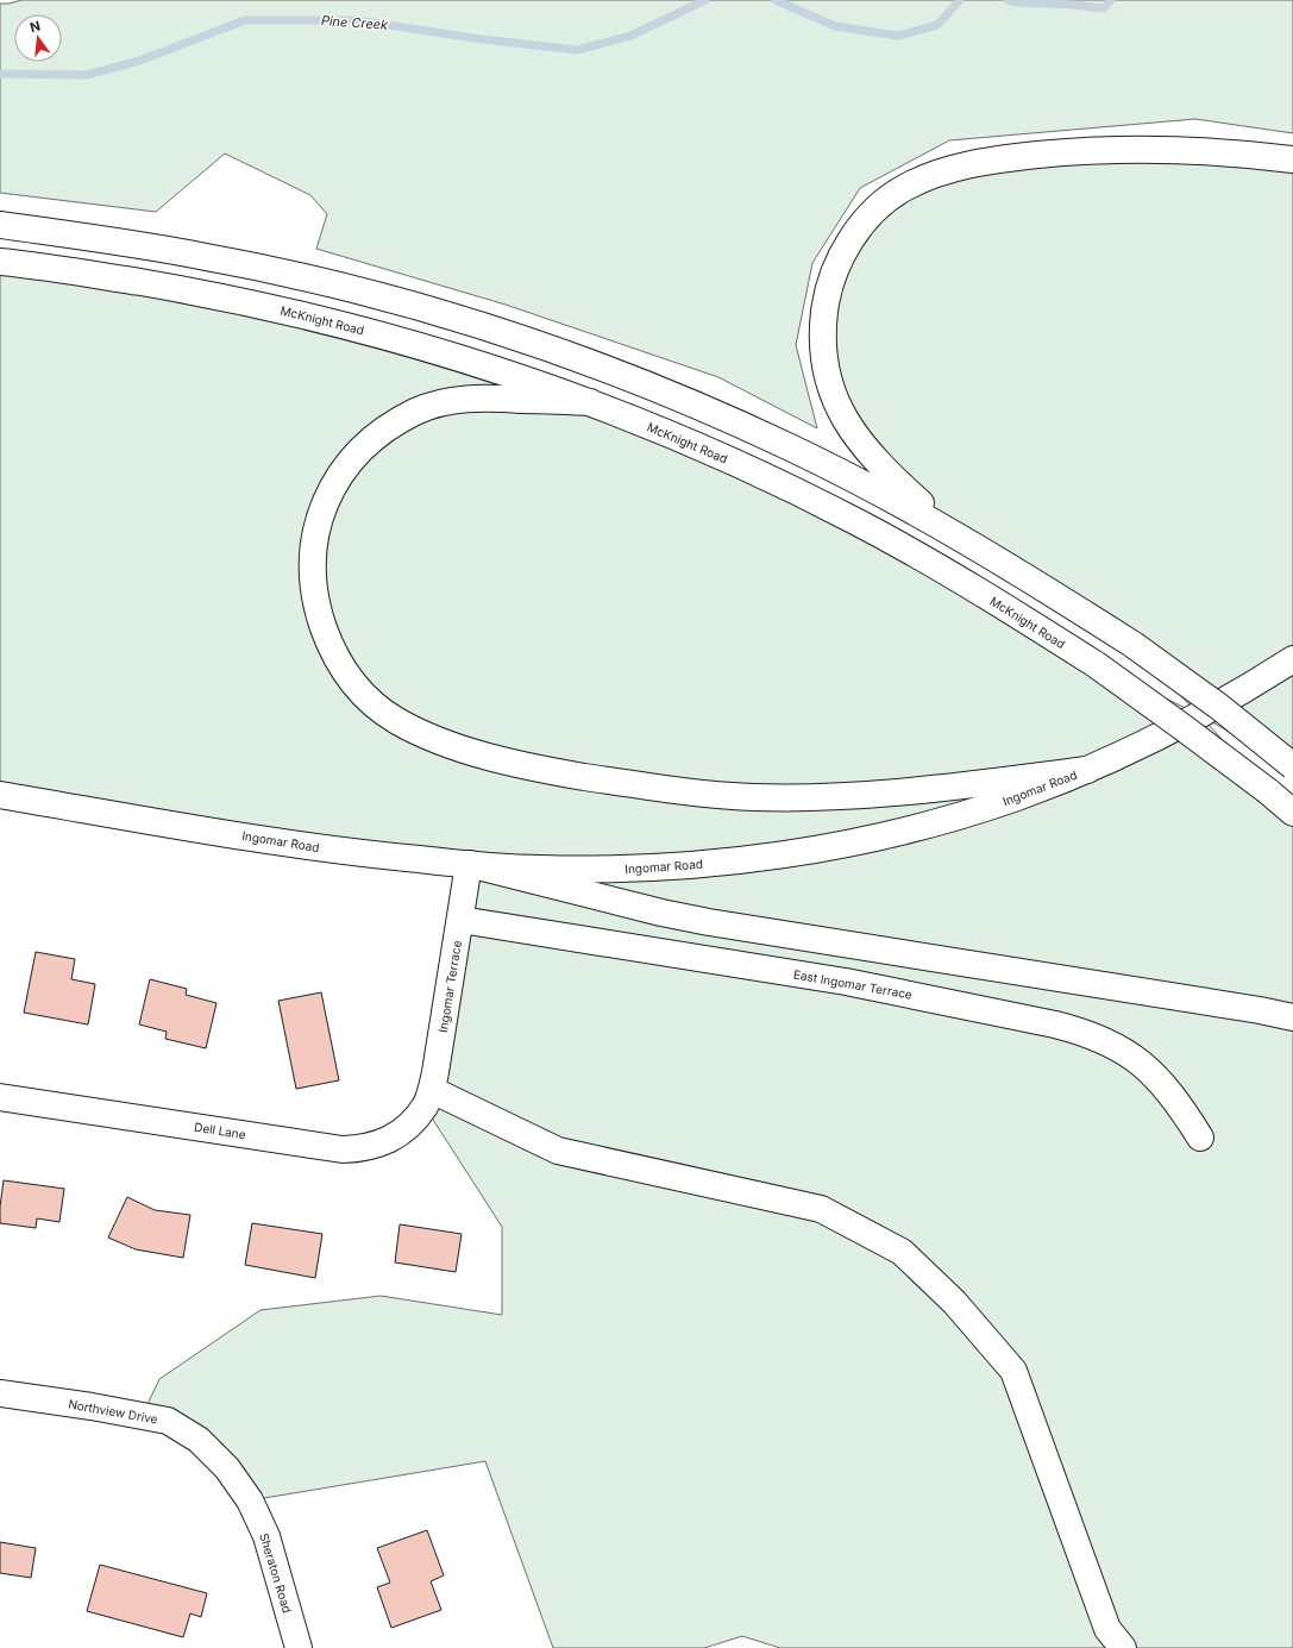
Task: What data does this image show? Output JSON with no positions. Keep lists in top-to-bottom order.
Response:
{
  "streets": {
    "main road": [
      "McKnight Road",
      "Ingomar Road",
      "East Ingomar Terrace",
      "Ingomar Terrace",
      "Dell Lane",
      "Northview Drive",
      "Sheraton Road"
    ]
  },
  "crossings": [
    ["Ingomar Road", "Ingomar Terrace"],
    ["East Ingomar Terrace", "Ingomar Terrace"],
    ["Ingomar Terrace", "Dell Lane"],
    ["Northview Drive", "Sheraton Road"]
  ],
  "water": ["Pine Creek"],
  "north": "top"
}
